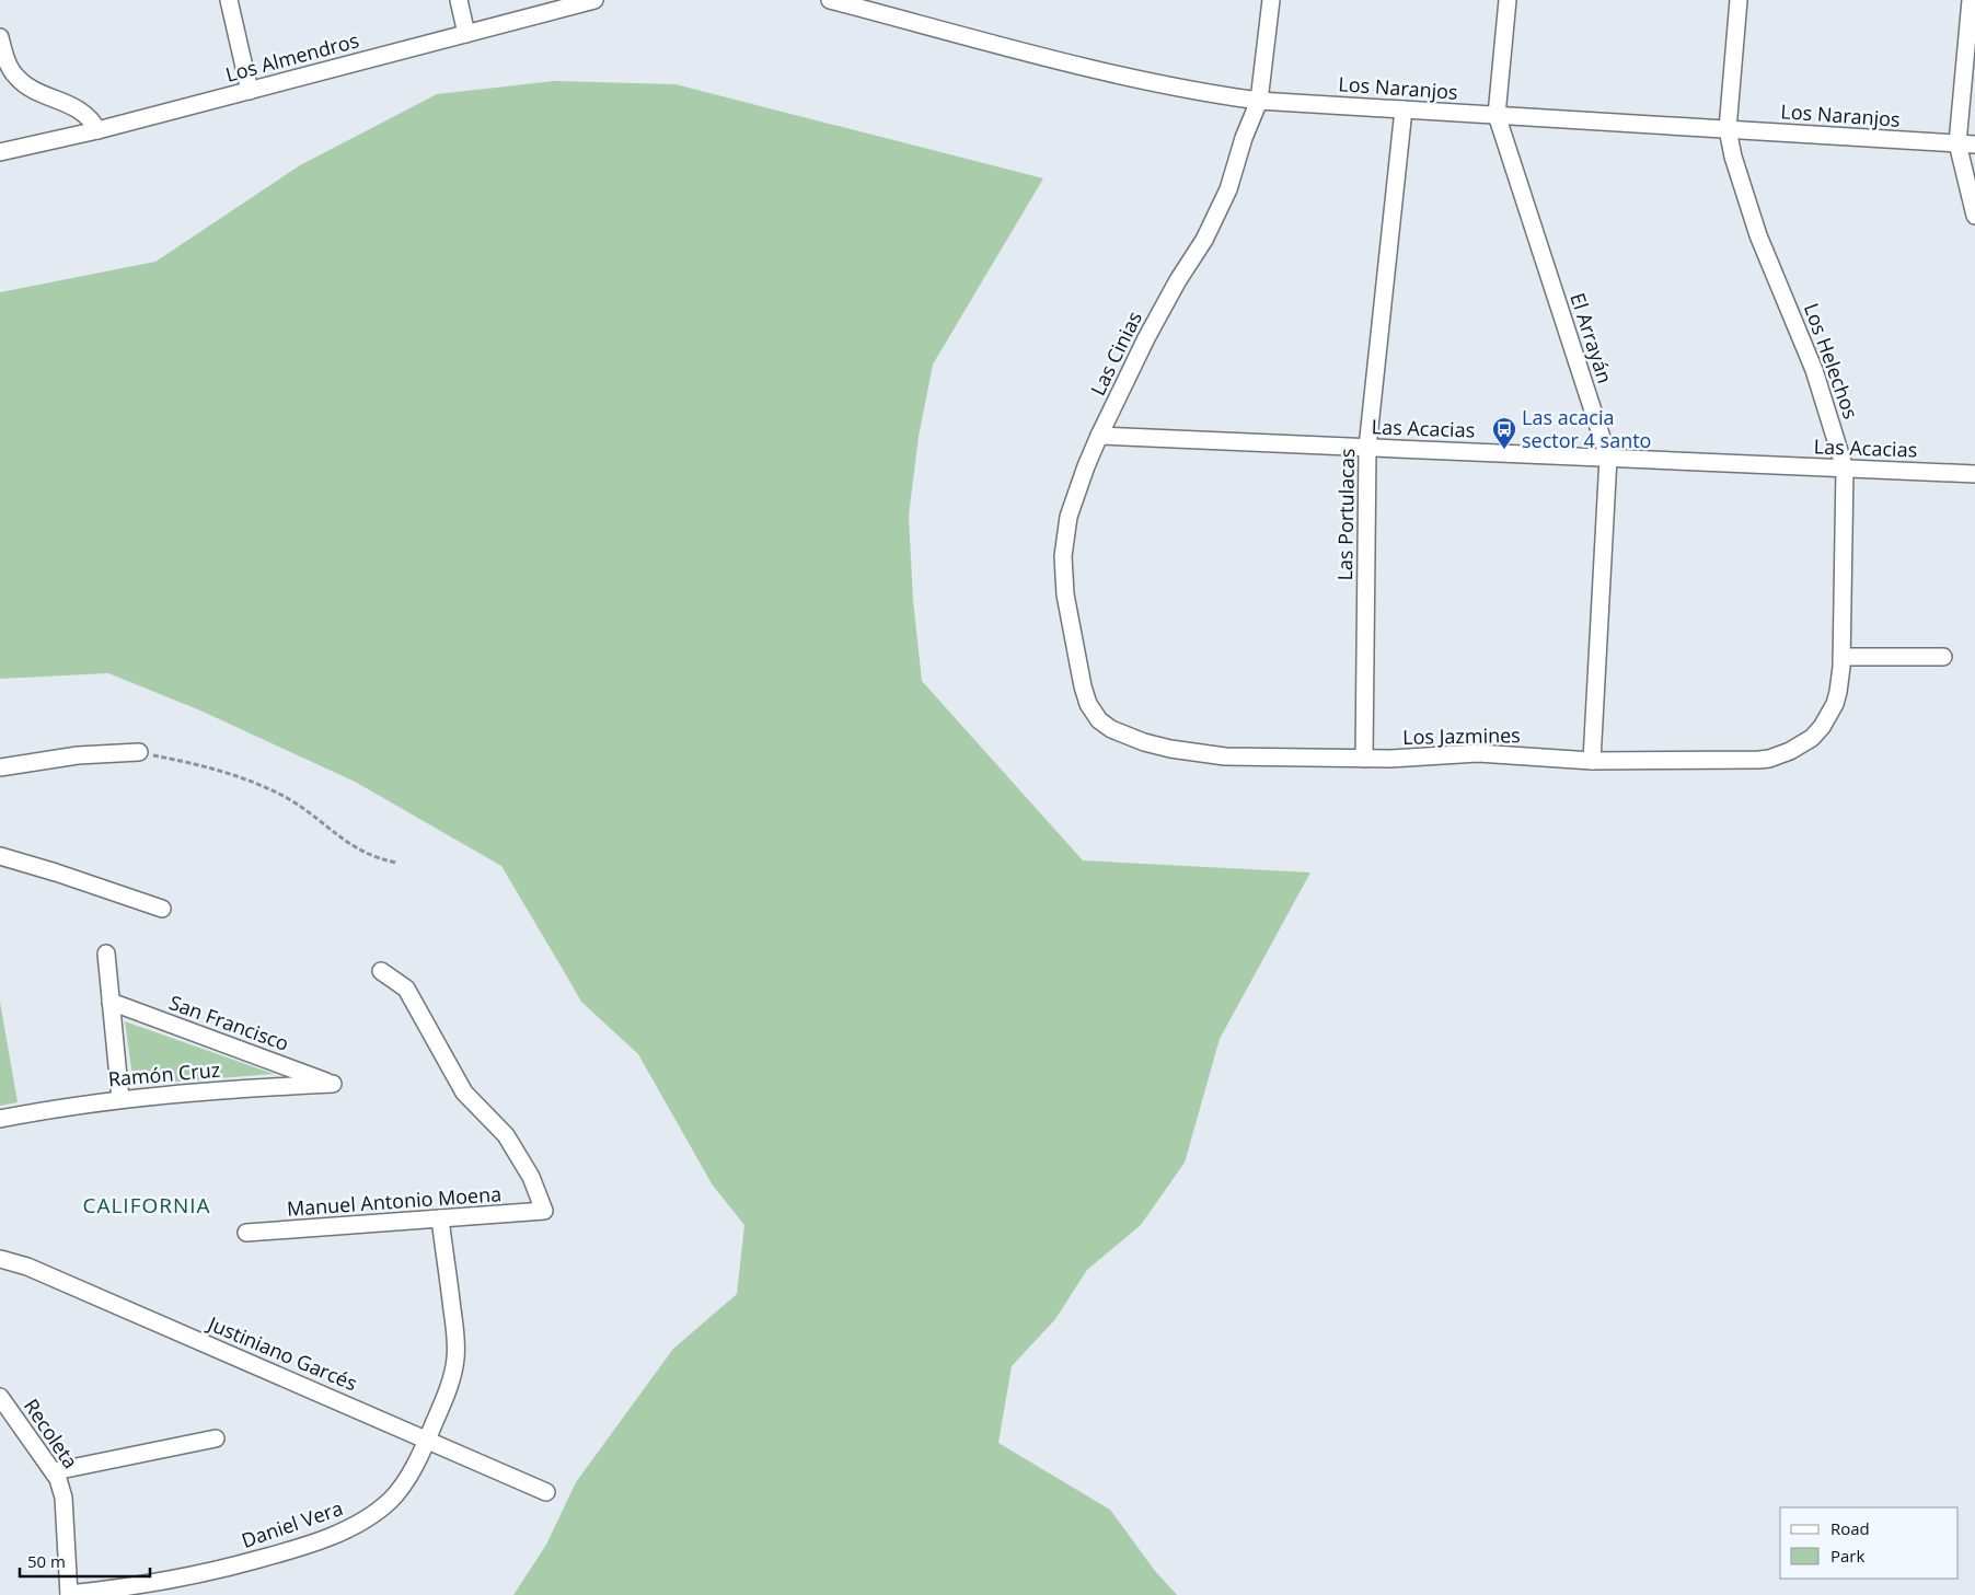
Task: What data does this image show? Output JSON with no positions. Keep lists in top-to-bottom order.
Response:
{
  "streets": {
    "street": [
      "Los Almendros",
      "Los Naranjos",
      "El Arrayán",
      "Las Cinias",
      "Los Helechos",
      "Las Acacias",
      "Las Portulacas",
      "Los Jazmines",
      "San Francisco",
      "Ramón Cruz",
      "Manuel Antonio Moena",
      "Justiniano Garcés",
      "Recoleta",
      "Daniel Vera"
    ]
  },
  "crossings": [
    ["Los Naranjos", "El Arrayán"],
    ["Los Naranjos", "Las Cinias"],
    ["Los Naranjos", "Los Helechos"],
    ["Los Naranjos", "Las Portulacas"],
    ["El Arrayán", "Las Acacias"],
    ["El Arrayán", "Los Jazmines"],
    ["Las Cinias", "Las Acacias"],
    ["Las Cinias", "Los Jazmines"],
    ["Los Helechos", "Las Acacias"],
    ["Los Helechos", "Los Jazmines"],
    ["Las Acacias", "Las Portulacas"],
    ["Las Portulacas", "Los Jazmines"],
    ["San Francisco", "Ramón Cruz"],
    ["Manuel Antonio Moena", "Daniel Vera"],
    ["Justiniano Garcés", "Daniel Vera"],
    ["Recoleta", "Daniel Vera"]
  ],
  "districts": ["CALIFORNIA"],
  "places": {
    "bus stop": ["Las acacia sector 4 santo"]
  },
  "legend": ["Road", "Park"],
  "scale_bar": "50 m"
}
